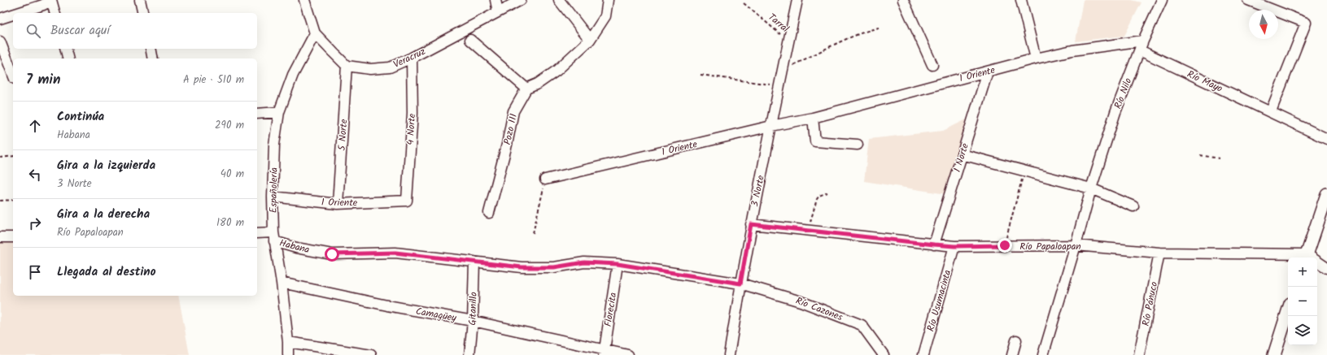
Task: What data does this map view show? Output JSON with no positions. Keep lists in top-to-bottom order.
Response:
{
  "streets": {
    "street": [
      "Veracruz",
      "1 Oriente",
      "Río Mayo",
      "Río Nilo",
      "4 Norte",
      "Pozo 111",
      "5 Norte",
      "1 Norte",
      "Españolería",
      "3 Norte",
      "Habana",
      "Río Papaloapan",
      "Río Usumacinta",
      "Río Pánuco",
      "Gitanillo",
      "Río Cazones",
      "Florecita",
      "Camagüey"
    ],
    "path": ["Tarral"]
  },
  "crossings": [
    ["Tarral", "3 Norte"],
    ["Veracruz", "4 Norte"],
    ["Veracruz", "5 Norte"],
    ["1 Oriente", "Río Nilo"],
    ["1 Oriente", "4 Norte"],
    ["1 Oriente", "5 Norte"],
    ["1 Oriente", "1 Norte"],
    ["1 Oriente", "Españolería"],
    ["1 Oriente", "3 Norte"],
    ["Río Mayo", "Río Nilo"],
    ["Río Nilo", "Río Papaloapan"],
    ["1 Norte", "Río Papaloapan"],
    ["Españolería", "Habana"],
    ["Españolería", "Camagüey"],
    ["3 Norte", "Habana"],
    ["3 Norte", "Río Papaloapan"],
    ["3 Norte", "Río Cazones"],
    ["Habana", "Gitanillo"],
    ["Habana", "Río Cazones"],
    ["Habana", "Florecita"],
    ["Río Papaloapan", "Río Usumacinta"],
    ["Río Papaloapan", "Río Pánuco"],
    ["Gitanillo", "Camagüey"],
    ["Florecita", "Camagüey"]
  ],
  "north": "bottom",
  "page": {
    "search": "Buscar aquí",
    "heading": ["7 min", "A pie · 510 m"],
    "list": [
      ["Continúa", "Habana", "290 m"],
      ["Gira a la izquierda", "3 Norte", "40 m"],
      ["Gira a la derecha", "Río Papaloapan", "180 m"],
      "Llegada al destino"
    ],
    "map_buttons": ["+", "−"]
  }
}
